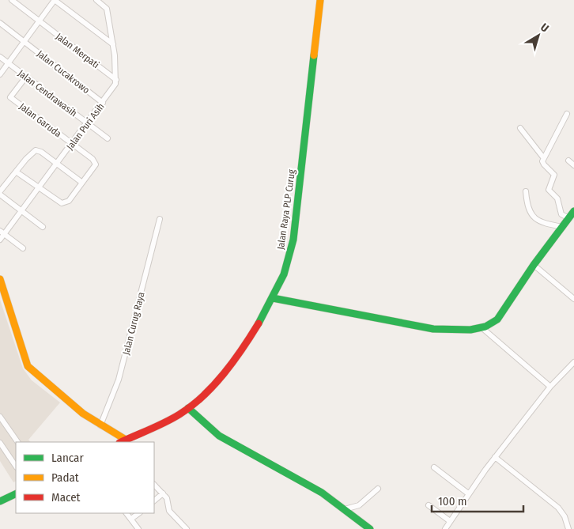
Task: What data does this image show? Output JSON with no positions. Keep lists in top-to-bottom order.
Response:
{
  "streets": {
    "main road": ["Jalan Raya PLP Curug"],
    "street": [
      "Jalan Merpati",
      "Jalan Cucakrowo",
      "Jalan Cendrawasih",
      "Jalan Garuda",
      "Jalan Puri Asih",
      "Jalan Curug Raya"
    ]
  },
  "crossings": [
    ["Jalan Merpati", "Jalan Puri Asih"],
    ["Jalan Cucakrowo", "Jalan Puri Asih"],
    ["Jalan Cendrawasih", "Jalan Garuda"],
    ["Jalan Cendrawasih", "Jalan Puri Asih"],
    ["Jalan Garuda", "Jalan Puri Asih"]
  ],
  "legend": ["Lancar", "Padat", "Macet"],
  "scale_bar": "100 m",
  "north": "top right"
}
